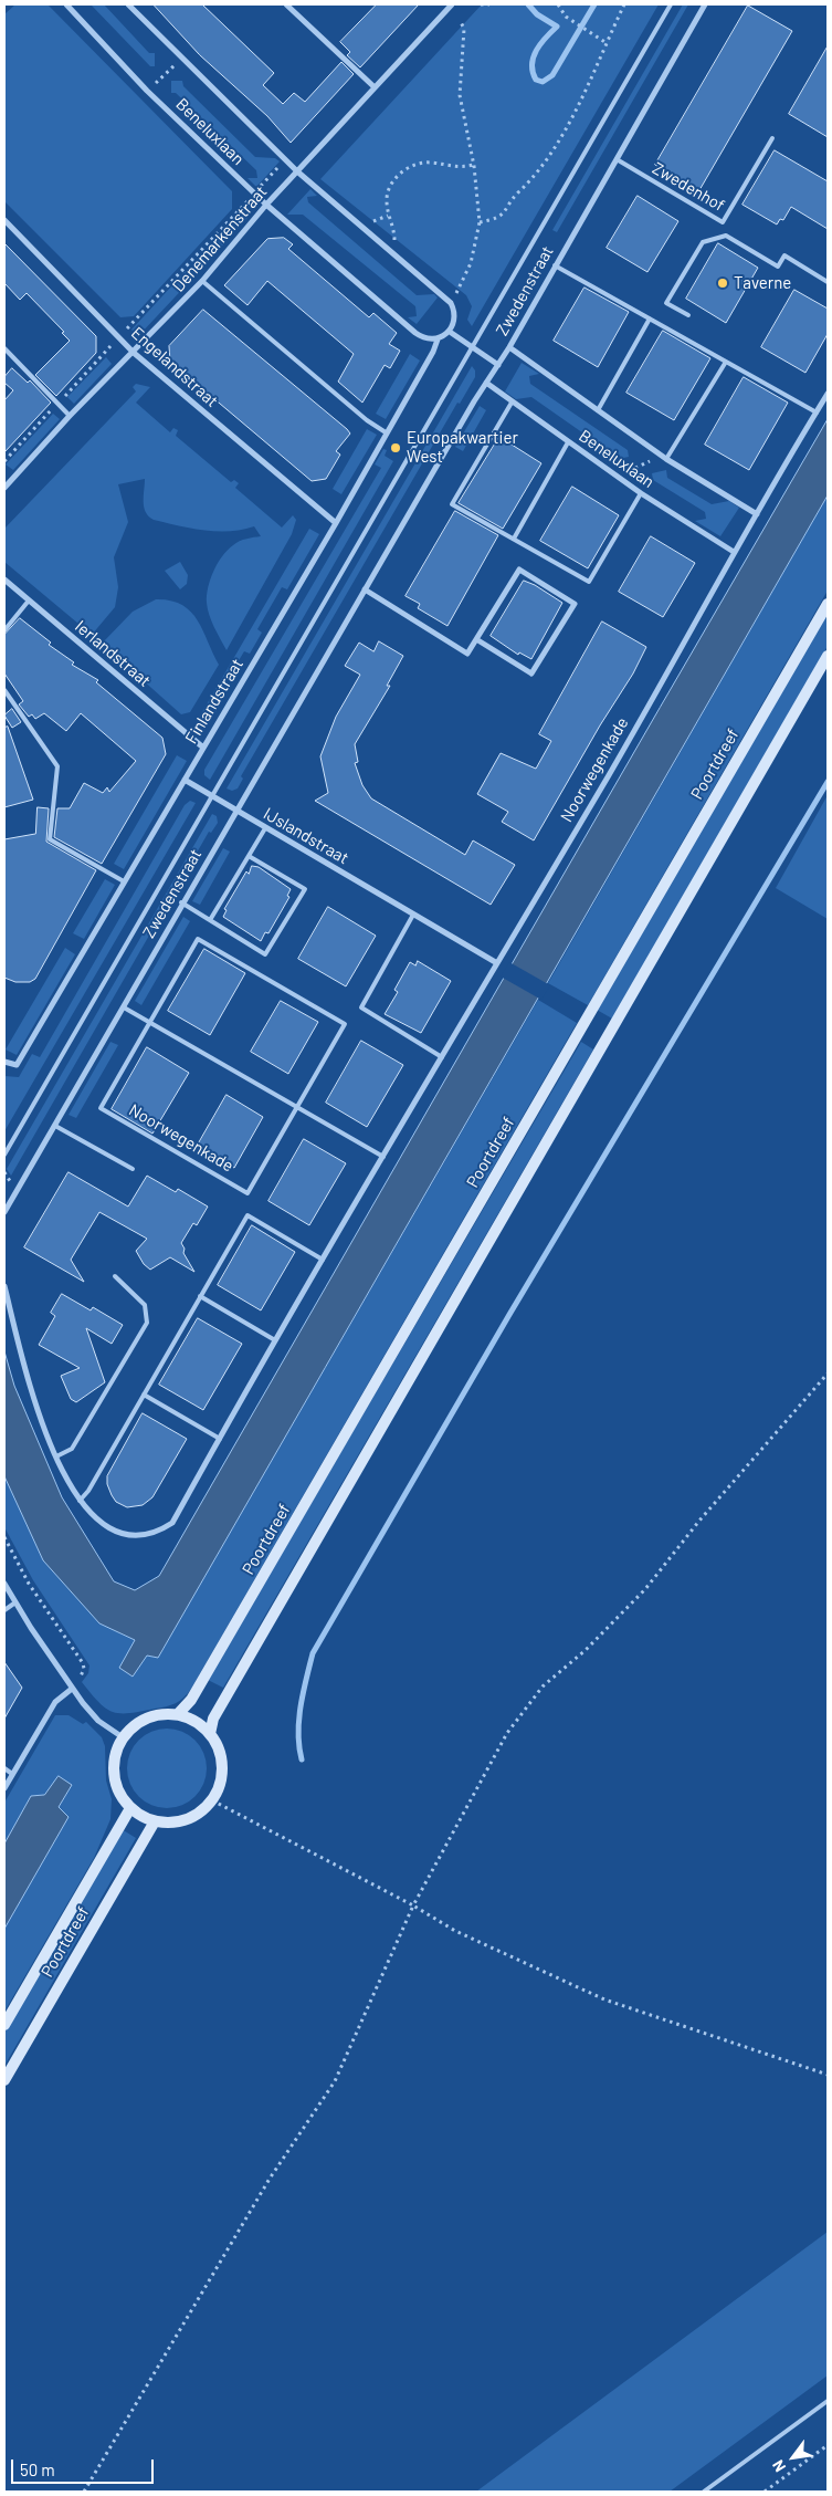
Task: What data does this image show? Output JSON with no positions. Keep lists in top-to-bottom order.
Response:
{
  "streets": {
    "main road": ["Poortdreef"],
    "street": [
      "Beneluxlaan",
      "Denemarkenstraat",
      "Zwedenstraat",
      "Engelandstraat",
      "Ierlandstraat",
      "Finlandstraat",
      "Noorwegenkade",
      "IJslandstraat"
    ],
    "lane": ["Zwedenhof"]
  },
  "crossings": [
    ["Beneluxlaan", "Denemarkenstraat"],
    ["Beneluxlaan", "Zwedenstraat"],
    ["Beneluxlaan", "Finlandstraat"],
    ["Beneluxlaan", "Noorwegenkade"],
    ["Zwedenhof", "Zwedenstraat"],
    ["Denemarkenstraat", "Engelandstraat"],
    ["Zwedenstraat", "IJslandstraat"],
    ["Engelandstraat", "Finlandstraat"],
    ["Ierlandstraat", "Finlandstraat"],
    ["Finlandstraat", "IJslandstraat"],
    ["Noorwegenkade", "IJslandstraat"]
  ],
  "places": ["Taverne", "Europakwartier West"],
  "scale_bar": "50 m",
  "north": "bottom left"
}
